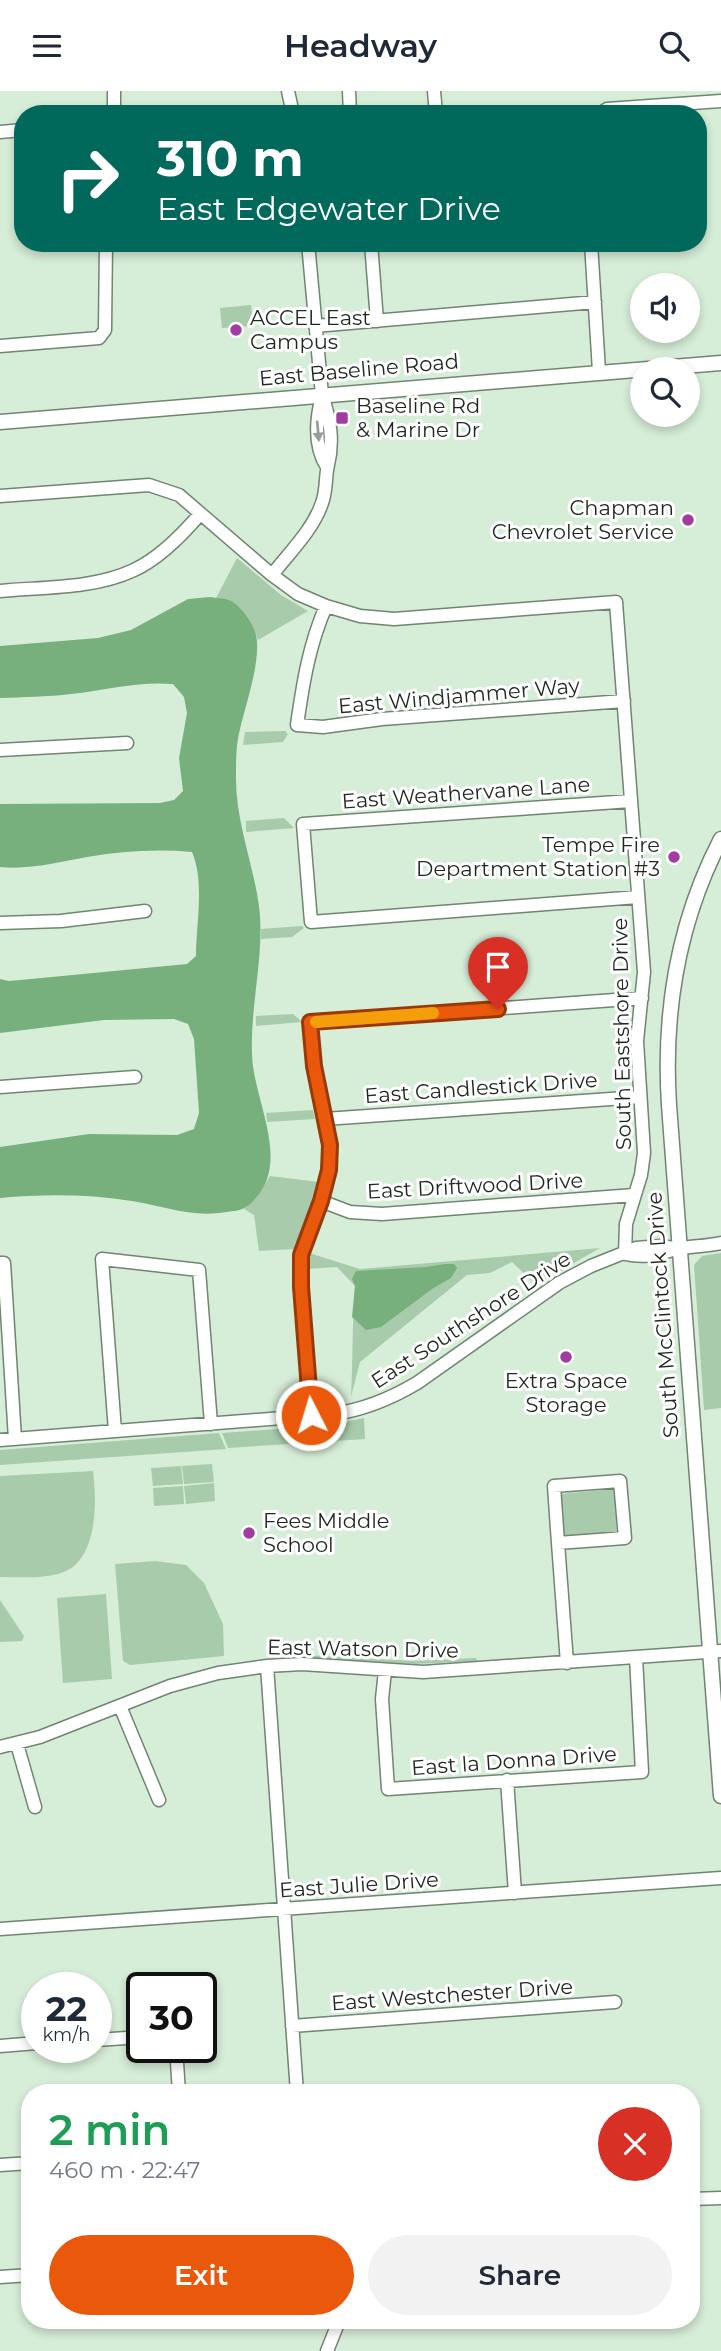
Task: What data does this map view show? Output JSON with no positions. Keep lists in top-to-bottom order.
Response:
{
  "streets": {
    "main road": ["East Baseline Road", "South McClintock Drive"],
    "street": [
      "East Windjammer Way",
      "East Weathervane Lane",
      "South Eastshore Drive",
      "East Candlestick Drive",
      "East Driftwood Drive",
      "East Southshore Drive",
      "East Watson Drive",
      "East la Donna Drive",
      "East Julie Drive",
      "East Westchester Drive"
    ]
  },
  "crossings": [
    ["East Windjammer Way", "South Eastshore Drive"],
    ["East Weathervane Lane", "South Eastshore Drive"],
    ["South Eastshore Drive", "East Candlestick Drive"],
    ["South Eastshore Drive", "East Driftwood Drive"],
    ["South Eastshore Drive", "East Southshore Drive"],
    ["South McClintock Drive", "East Southshore Drive"],
    ["South McClintock Drive", "East Watson Drive"],
    ["East Watson Drive", "East la Donna Drive"]
  ],
  "places": {
    "other": [
      "ACCEL East Campus",
      "Chapman Chevrolet Service",
      "Tempe Fire Department Station #3",
      "Extra Space Storage",
      "Fees Middle School"
    ],
    "transit": ["Baseline Rd & Marine Dr"]
  },
  "page": {
    "header": "Headway",
    "turn": ["310 m", "East Edgewater Drive"],
    "speed": "22 km/h",
    "limit": "30",
    "heading": ["2 min", "460 m · 22:47"],
    "buttons": ["Exit", "Share"]
  }
}
